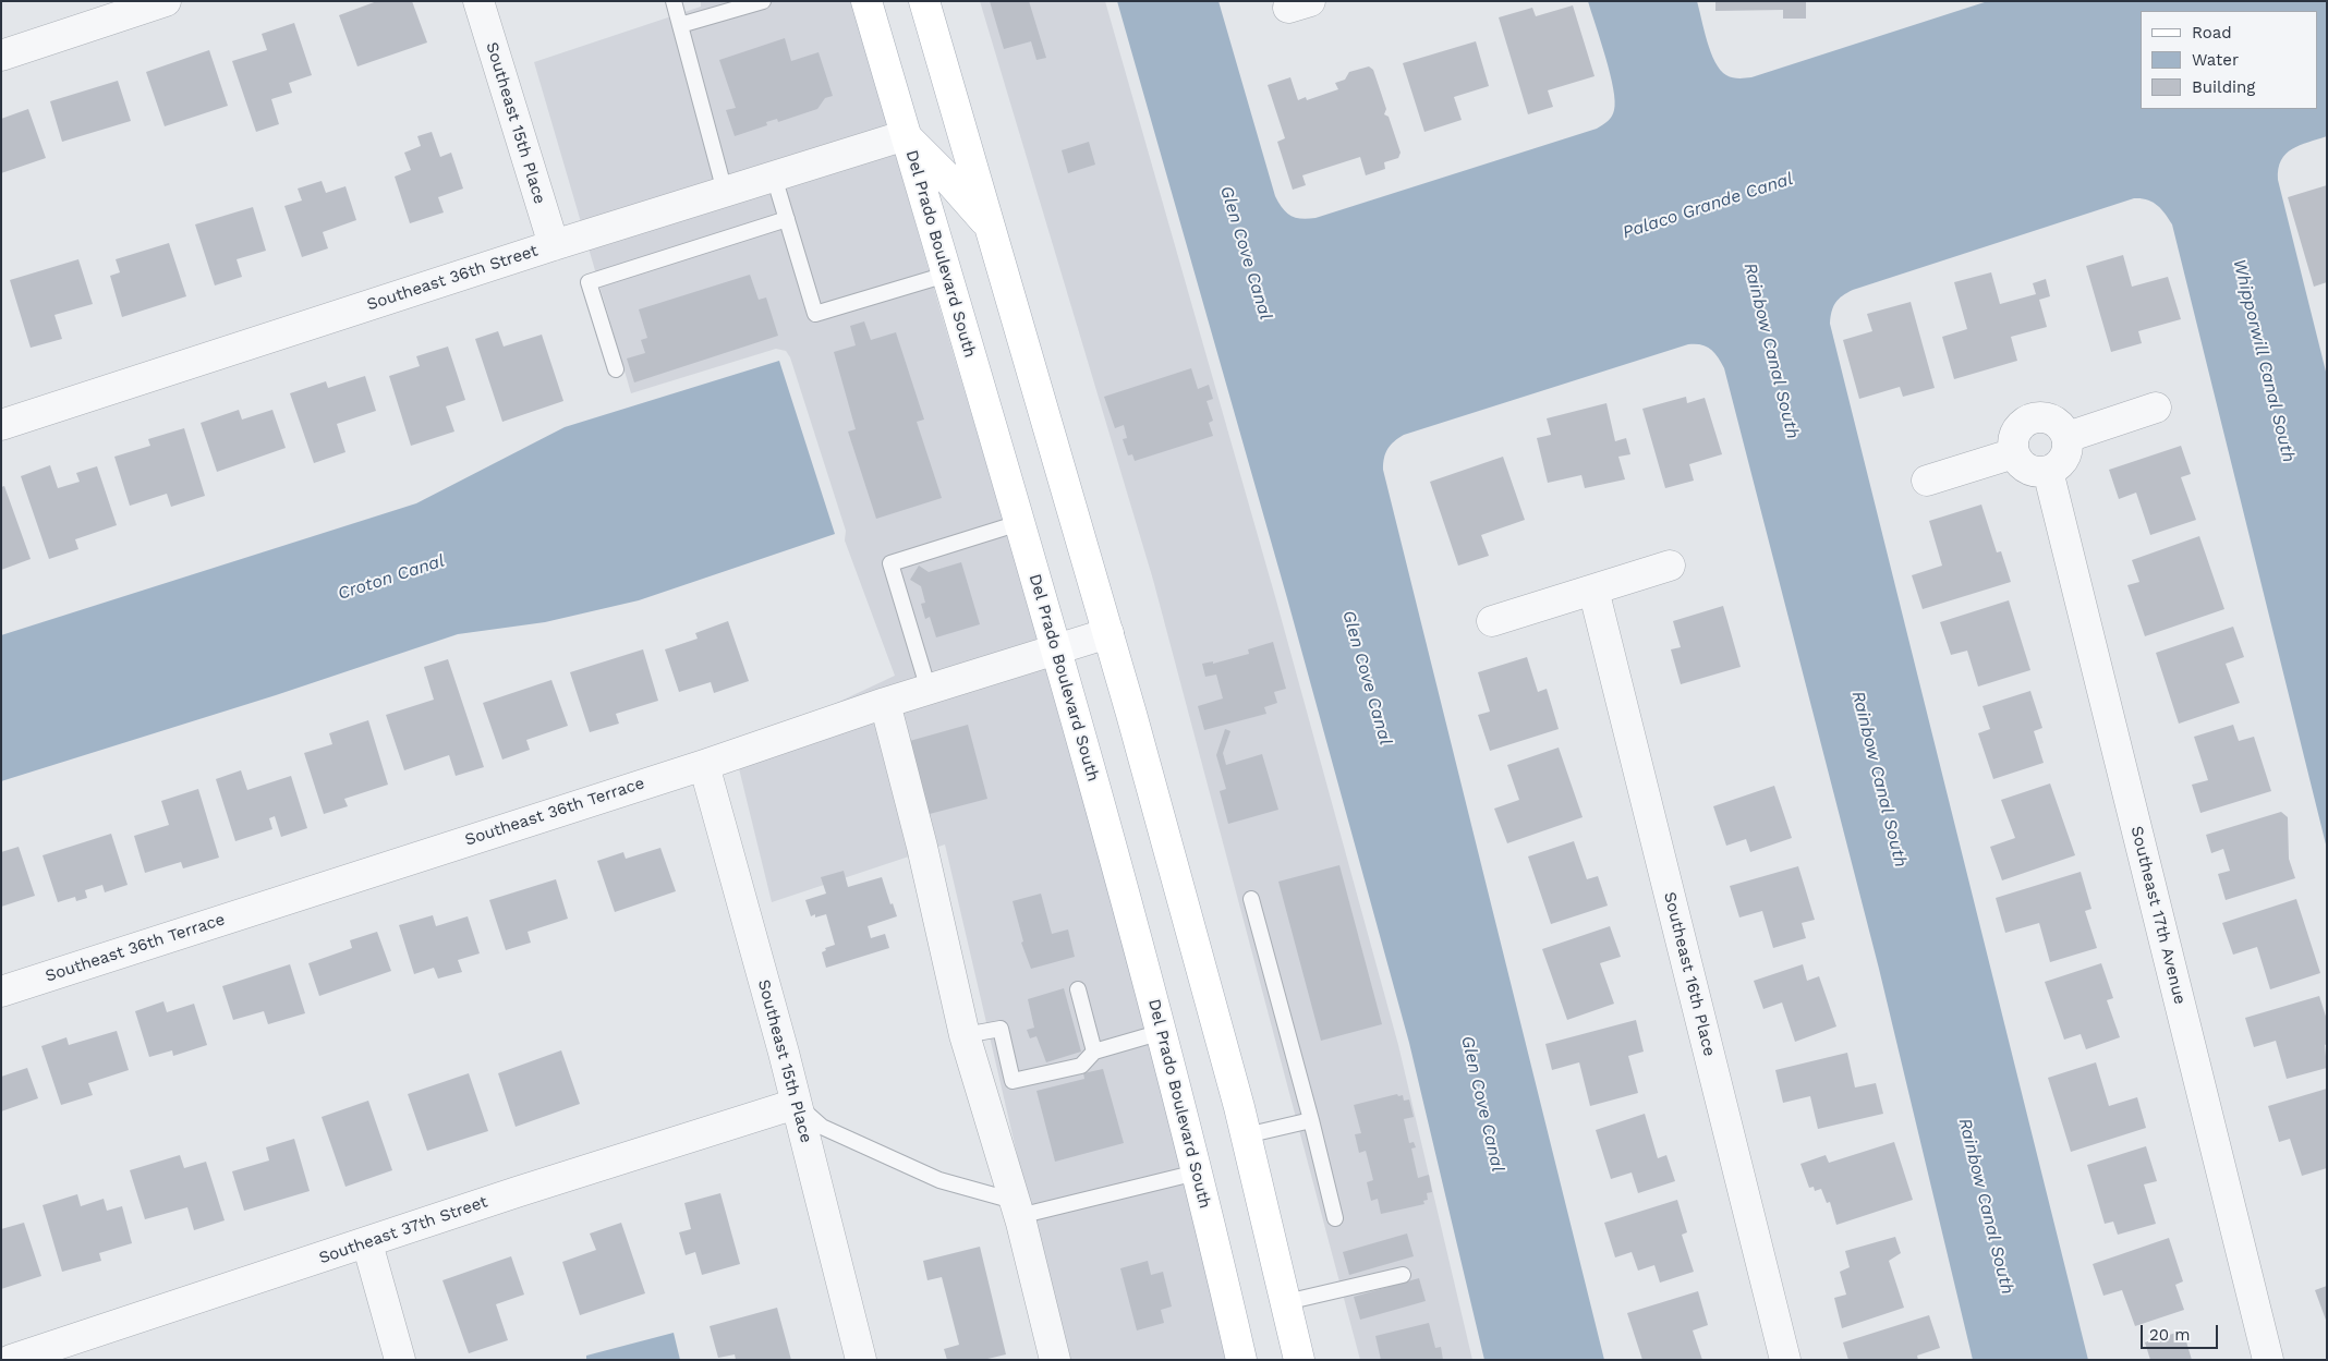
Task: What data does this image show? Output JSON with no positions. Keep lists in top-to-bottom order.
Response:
{
  "streets": {
    "main road": ["Del Prado Boulevard South"],
    "street": [
      "Southeast 15th Place",
      "Southeast 36th Street",
      "Southeast 36th Terrace",
      "Southeast 17th Avenue",
      "Southeast 16th Place",
      "Southeast 37th Street"
    ]
  },
  "crossings": [
    ["Southeast 15th Place", "Southeast 36th Street"],
    ["Southeast 15th Place", "Southeast 36th Terrace"],
    ["Southeast 15th Place", "Southeast 37th Street"],
    ["Del Prado Boulevard South", "Southeast 36th Street"],
    ["Del Prado Boulevard South", "Southeast 36th Terrace"]
  ],
  "water": [
    "Palaco Grande Canal",
    "Glen Cove Canal",
    "Rainbow Canal South",
    "Whipporwill Canal South",
    "Croton Canal"
  ],
  "legend": ["Road", "Water", "Building"],
  "scale_bar": "20 m"
}
